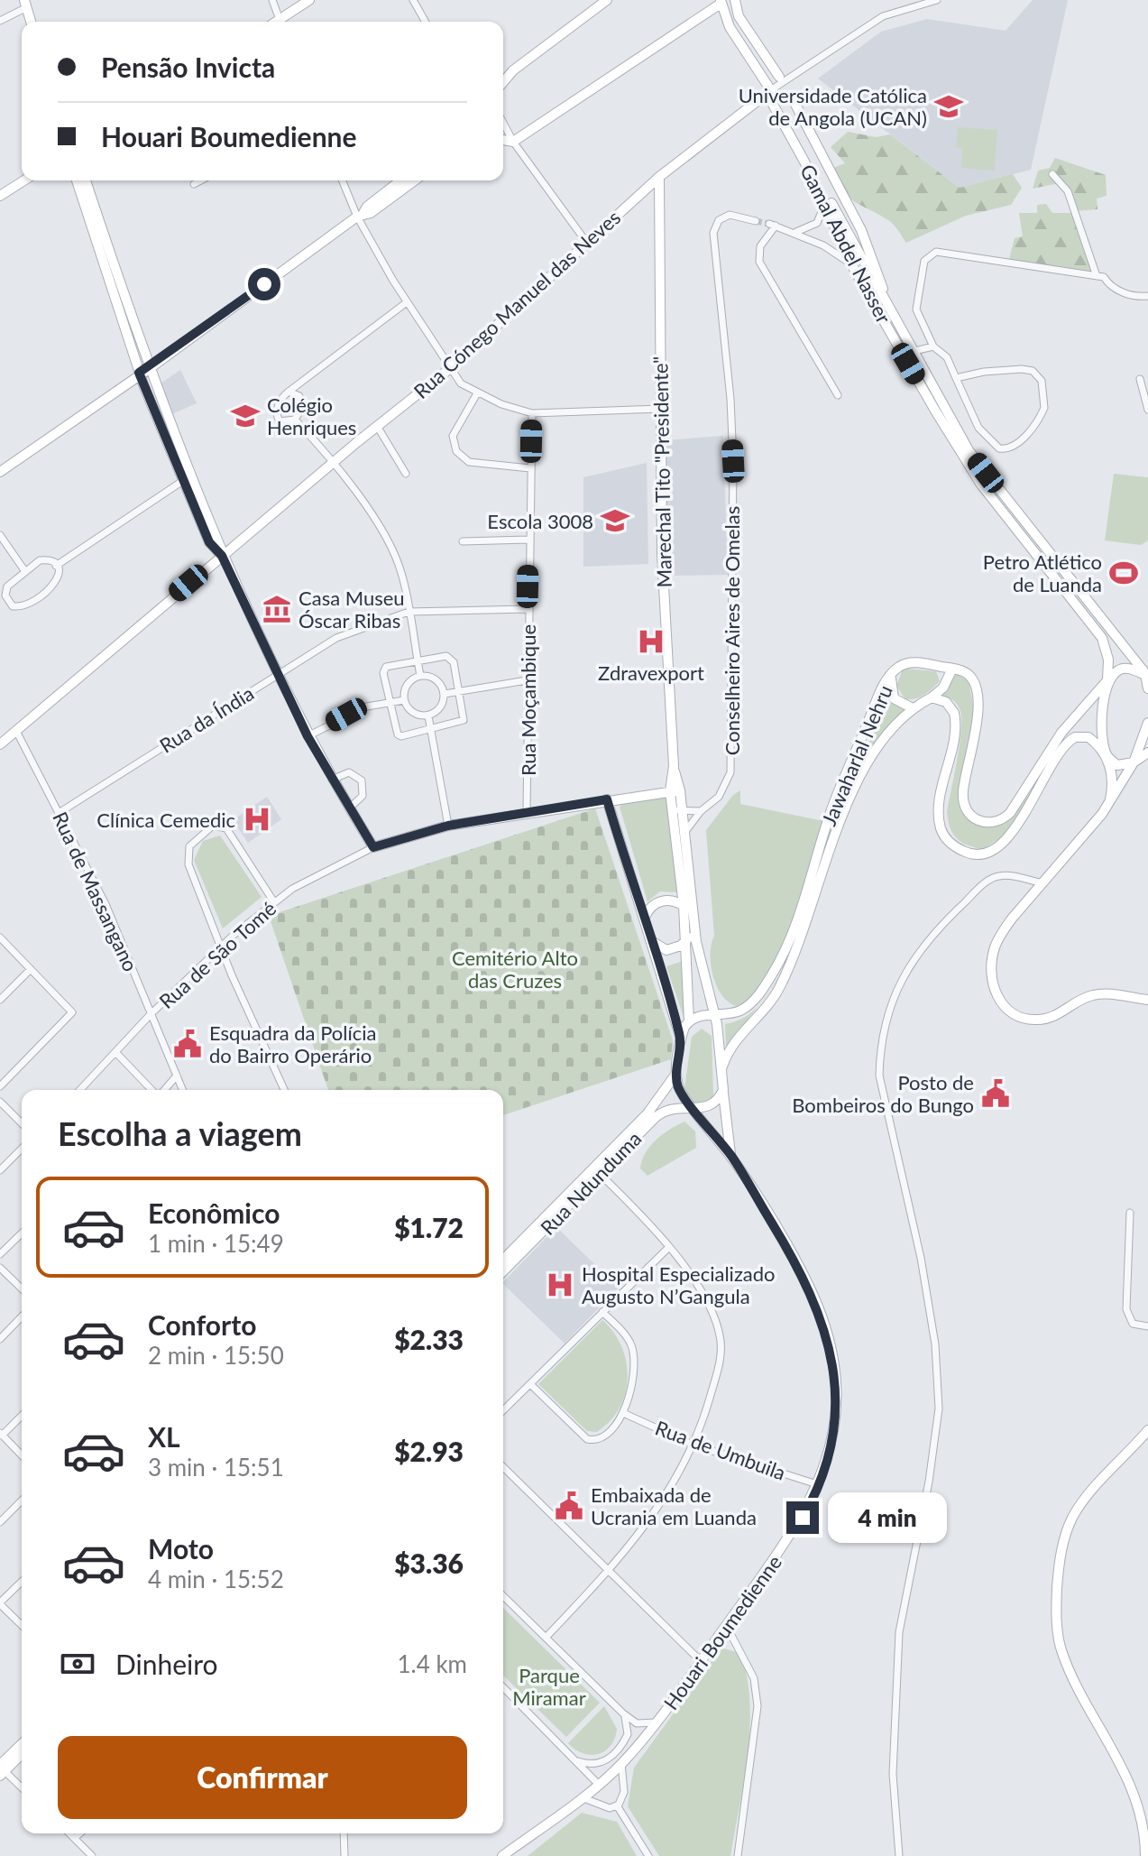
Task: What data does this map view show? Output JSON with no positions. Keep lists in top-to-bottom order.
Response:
{
  "streets": {
    "main road": [
      "Gamal Abdel Nasser",
      "Rua Cónego Manuel das Neves",
      "Marechal Tito \"Presidente\"",
      "Jawaharlal Nehru",
      "Rua de São Tomé",
      "Rua Ndunduma",
      "Houari Boumedienne"
    ],
    "street": [
      "Conselheiro Aires de Omelas",
      "Rua Moçambique",
      "Rua da Índia",
      "Rua de Massangano",
      "Rua de Umbuila"
    ]
  },
  "crossings": [
    ["Gamal Abdel Nasser", "Rua Cónego Manuel das Neves"],
    ["Rua Cónego Manuel das Neves", "Marechal Tito \"Presidente\""],
    ["Rua Cónego Manuel das Neves", "Rua de Massangano"],
    ["Marechal Tito \"Presidente\"", "Jawaharlal Nehru"],
    ["Marechal Tito \"Presidente\"", "Rua de São Tomé"],
    ["Marechal Tito \"Presidente\"", "Rua Ndunduma"],
    ["Marechal Tito \"Presidente\"", "Houari Boumedienne"],
    ["Rua Moçambique", "Rua da Índia"],
    ["Rua Moçambique", "Rua de São Tomé"],
    ["Rua da Índia", "Rua de Massangano"],
    ["Rua de Massangano", "Rua de São Tomé"],
    ["Rua Ndunduma", "Houari Boumedienne"],
    ["Rua de Umbuila", "Houari Boumedienne"]
  ],
  "parks": ["Cemitério Alto das Cruzes", "Parque Miramar"],
  "places": {
    "school or university": ["Universidade Católica de Angola (UCAN)", "Colégio Henriques", "Escola 3008"],
    "sports": ["Petro Atlético de Luanda"],
    "museum": ["Casa Museu Óscar Ribas"],
    "hospital": ["Zdravexport", "Clínica Cemedic", "Hospital Especializado Augusto N’Gangula"],
    "public building": ["Esquadra da Polícia do Bairro Operário", "Posto de Bombeiros do Bungo", "Embaixada de Ucrania em Luanda"]
  },
  "page": {
    "banner": ["Pensão Invicta", "Houari Boumedienne"],
    "heading": "Escolha a viagem",
    "list": [
      {
        "name": "Econômico",
        "note": "1 min · 15:49",
        "value": "$1.72"
      },
      {
        "name": "Conforto",
        "note": "2 min · 15:50",
        "value": "$2.33"
      },
      {
        "name": "XL",
        "note": "3 min · 15:51",
        "value": "$2.93"
      },
      {
        "name": "Moto",
        "note": "4 min · 15:52",
        "value": "$3.36"
      }
    ],
    "bubble": "4 min",
    "pay": ["Dinheiro", "1.4 km"],
    "buttons": "Confirmar"
  }
}
